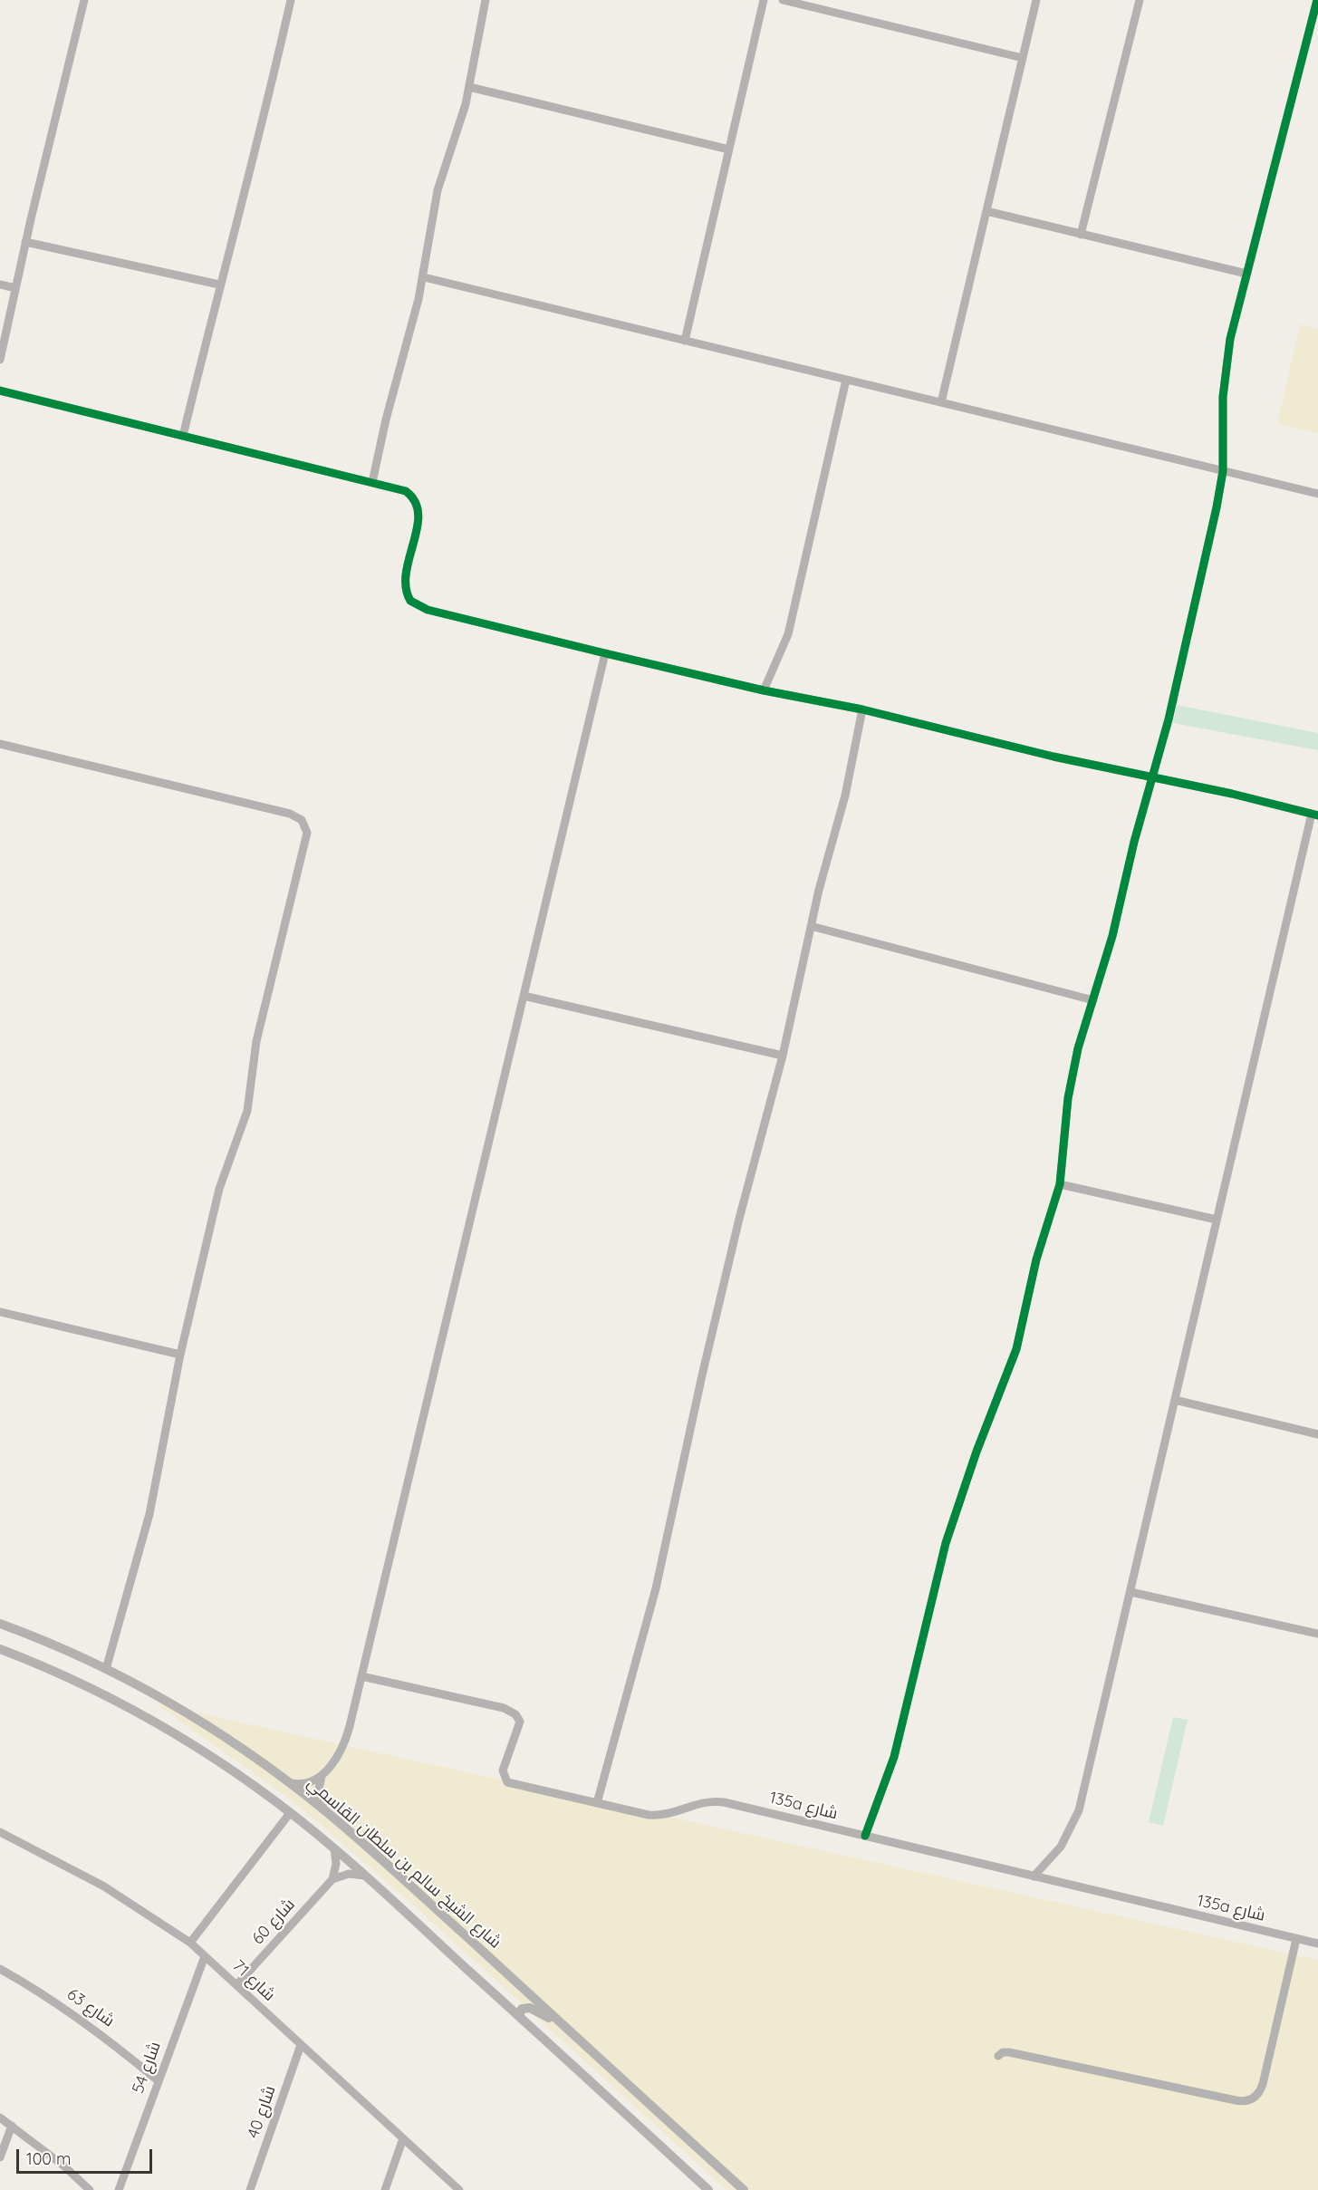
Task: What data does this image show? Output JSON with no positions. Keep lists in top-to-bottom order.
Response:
{
  "streets": {
    "street": [
      "135a شارع",
      "شارع الشيخ سالم بن سلطان القاسمي",
      "شارع 60",
      "شارع 71",
      "شارع 63",
      "شارع 54",
      "شارع 40"
    ]
  },
  "crossings": [
    ["شارع 60", "شارع 71"],
    ["شارع 71", "شارع 54"],
    ["شارع 71", "شارع 40"],
    ["شارع 63", "شارع 54"]
  ],
  "scale_bar": "100 m"
}
